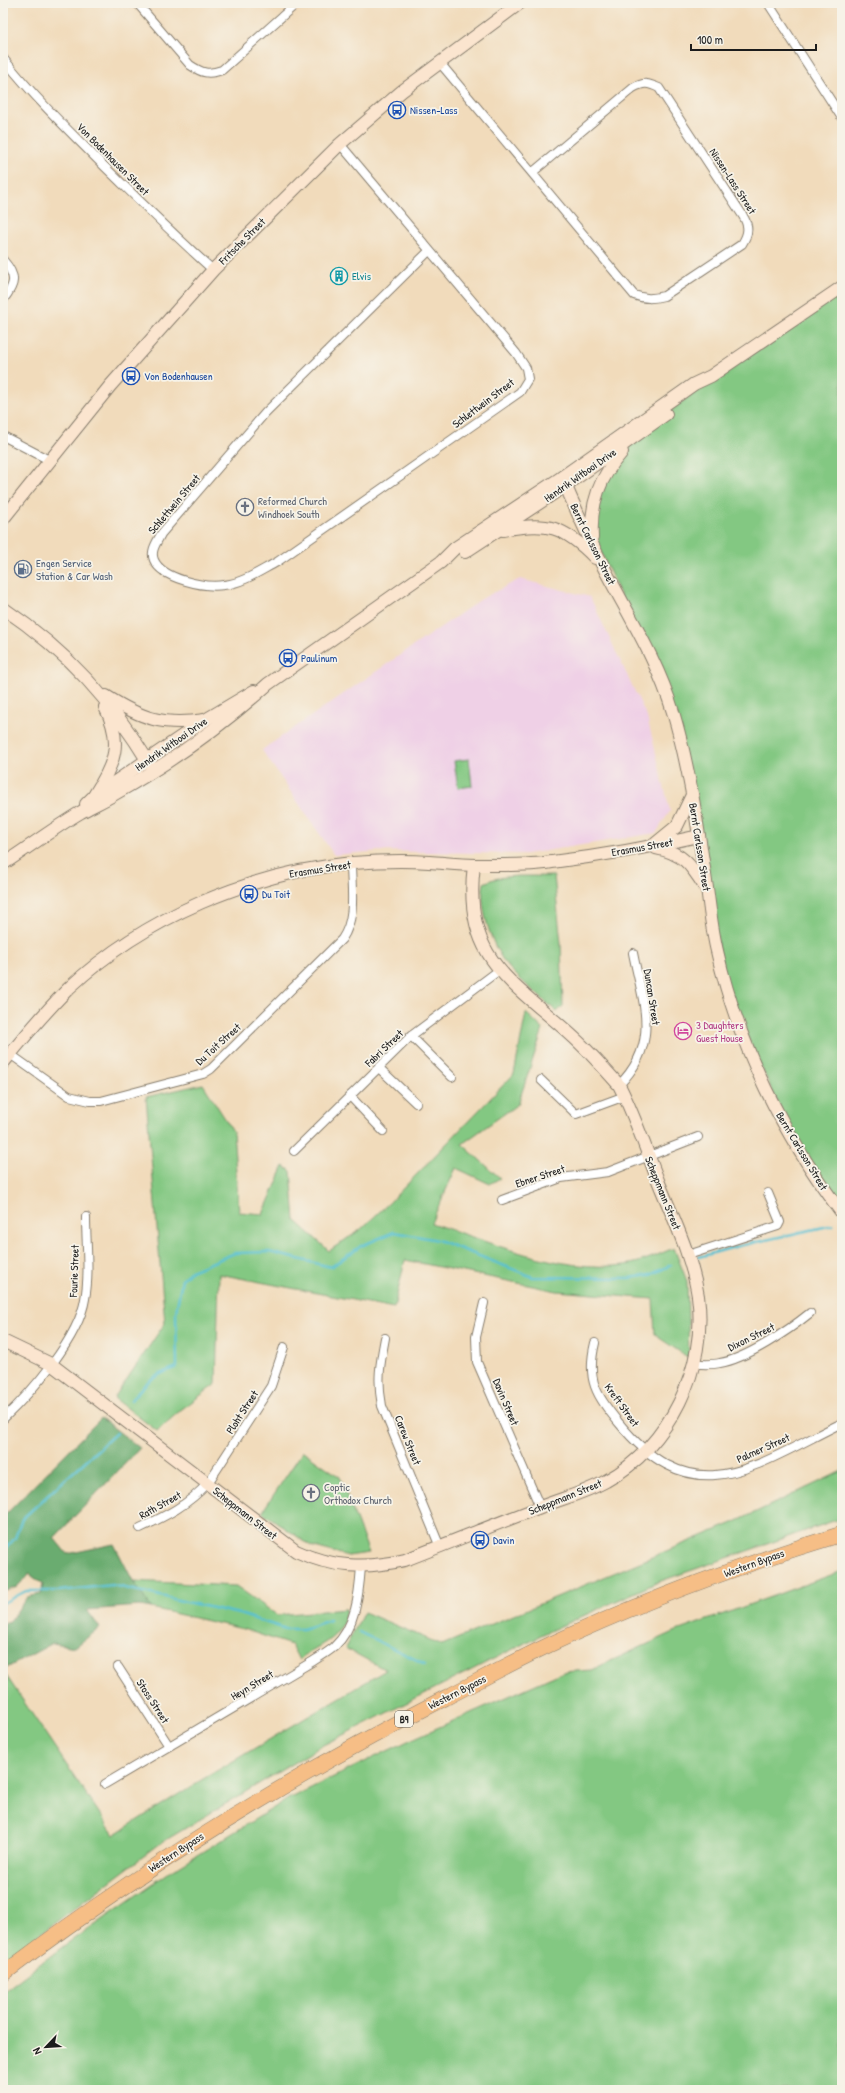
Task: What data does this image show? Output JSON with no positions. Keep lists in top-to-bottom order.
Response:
{
  "streets": {
    "highway": ["Western Bypass", "B9"],
    "street": [
      "Von Bodenhausen Street",
      "Nissen-Lass Street",
      "Fritsche Street",
      "Schlettwein Street",
      "Hendrik Witbooi Drive",
      "Bernt Carlsson Street",
      "Erasmus Street",
      "Duncan Street",
      "Du Toit Street",
      "Fabri Street",
      "Ebner Street",
      "Scheppmann Street",
      "Fourie Street",
      "Dixon Street",
      "Davin Street",
      "Kreft Street",
      "Ploht Street",
      "Carew Street",
      "Palmer Street",
      "Rath Street",
      "Heyn Street",
      "Stoss Street"
    ]
  },
  "crossings": [
    ["Von Bodenhausen Street", "Fritsche Street"],
    ["Nissen-Lass Street", "Fritsche Street"],
    ["Fritsche Street", "Schlettwein Street"],
    ["Hendrik Witbooi Drive", "Bernt Carlsson Street"],
    ["Bernt Carlsson Street", "Erasmus Street"],
    ["Erasmus Street", "Du Toit Street"],
    ["Erasmus Street", "Scheppmann Street"],
    ["Duncan Street", "Scheppmann Street"],
    ["Fabri Street", "Scheppmann Street"],
    ["Ebner Street", "Scheppmann Street"],
    ["Scheppmann Street", "Fourie Street"],
    ["Scheppmann Street", "Dixon Street"],
    ["Scheppmann Street", "Davin Street"],
    ["Scheppmann Street", "Kreft Street"],
    ["Scheppmann Street", "Ploht Street"],
    ["Scheppmann Street", "Carew Street"],
    ["Scheppmann Street", "Palmer Street"],
    ["Scheppmann Street", "Rath Street"],
    ["Scheppmann Street", "Heyn Street"],
    ["Kreft Street", "Palmer Street"],
    ["Ploht Street", "Rath Street"],
    ["Heyn Street", "Stoss Street"]
  ],
  "places": {
    "bus stop": [
      "Nissen-Lass",
      "Von Bodenhausen",
      "Paulinum",
      "Du Toit",
      "Davin"
    ],
    "building": ["Elvis"],
    "church": ["Reformed Church Windhoek South", "Coptic Orthodox Church"],
    "fuel station": ["Engen Service Station & Car Wash"],
    "hotel": ["3 Daughters Guest House"]
  },
  "scale_bar": "100 m",
  "north": "bottom left"
}
